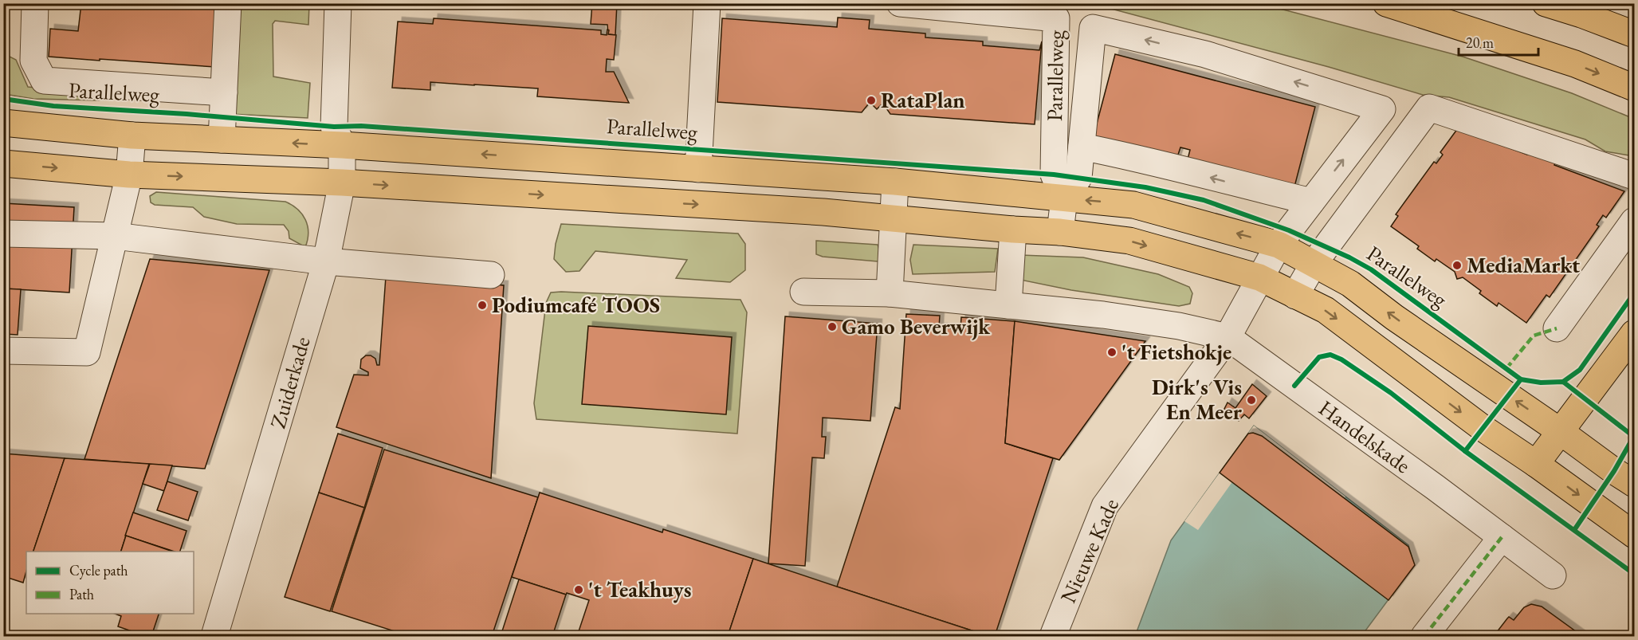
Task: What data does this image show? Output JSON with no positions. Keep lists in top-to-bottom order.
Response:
{
  "streets": {
    "main road": ["Parallelweg"],
    "street": ["Zuiderkade", "Handelskade", "Nieuwe Kade"]
  },
  "crossings": [
    ["Parallelweg", "Zuiderkade"],
    ["Parallelweg", "Nieuwe Kade"],
    ["Handelskade", "Nieuwe Kade"]
  ],
  "one_way": ["Parallelweg"],
  "places": [
    "RataPlan",
    "MediaMarkt",
    "Podiumcafé TOOS",
    "Gamo Beverwijk",
    "'t Fietshokje",
    "Dirk's Vis En Meer",
    "'t Teakhuys"
  ],
  "legend": ["Cycle path", "Path"],
  "scale_bar": "20 m"
}
